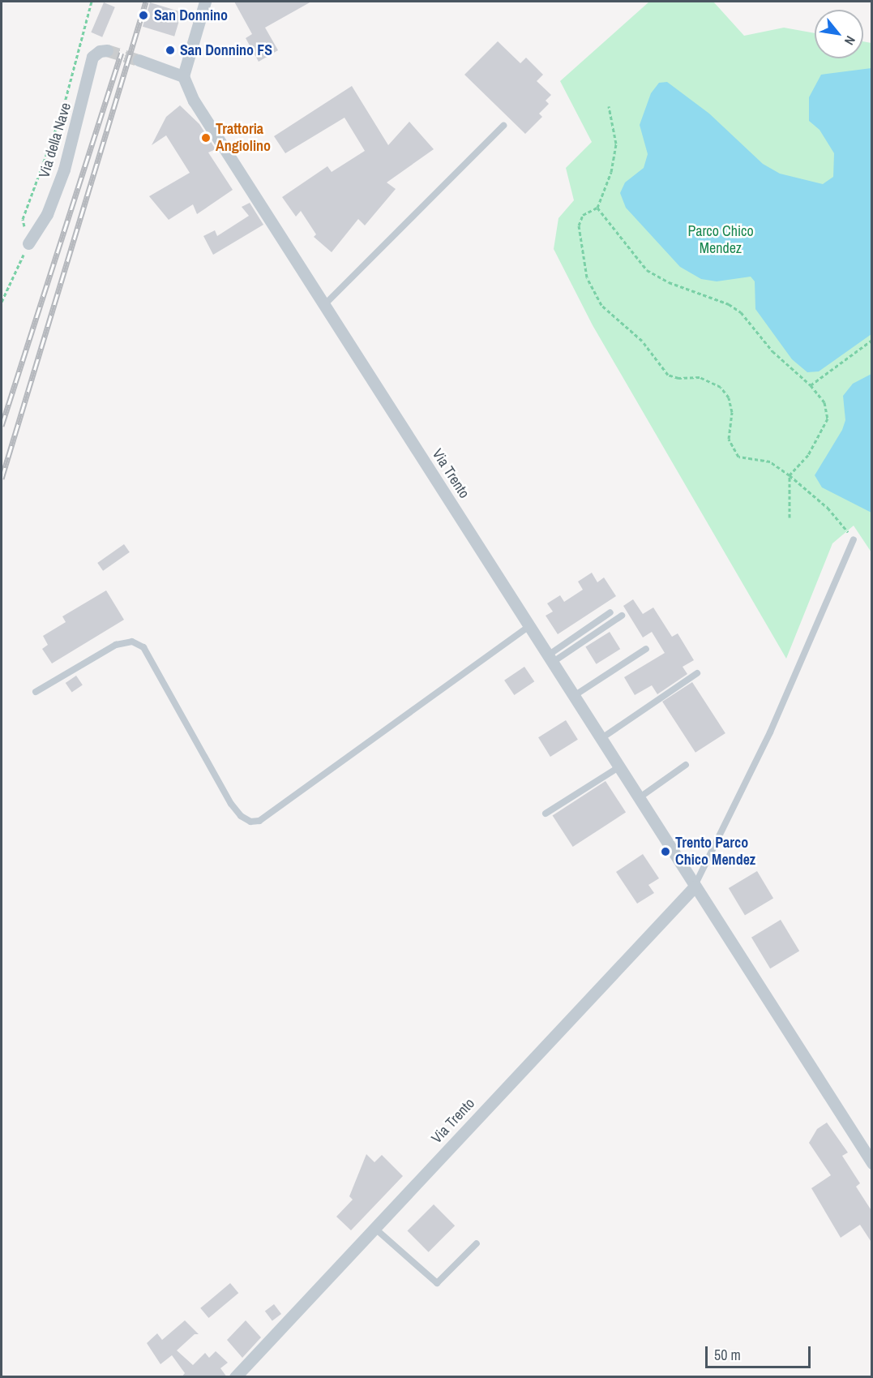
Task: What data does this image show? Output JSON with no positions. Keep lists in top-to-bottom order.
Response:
{
  "streets": {
    "street": ["Via della Nave", "Via Trento"]
  },
  "parks": ["Parco Chico Mendez"],
  "places": [
    "San Donnino",
    "San Donnino FS",
    "Trattoria Angiolino",
    "Trento Parco Chico Mendez"
  ],
  "scale_bar": "50 m",
  "north": "bottom right"
}
